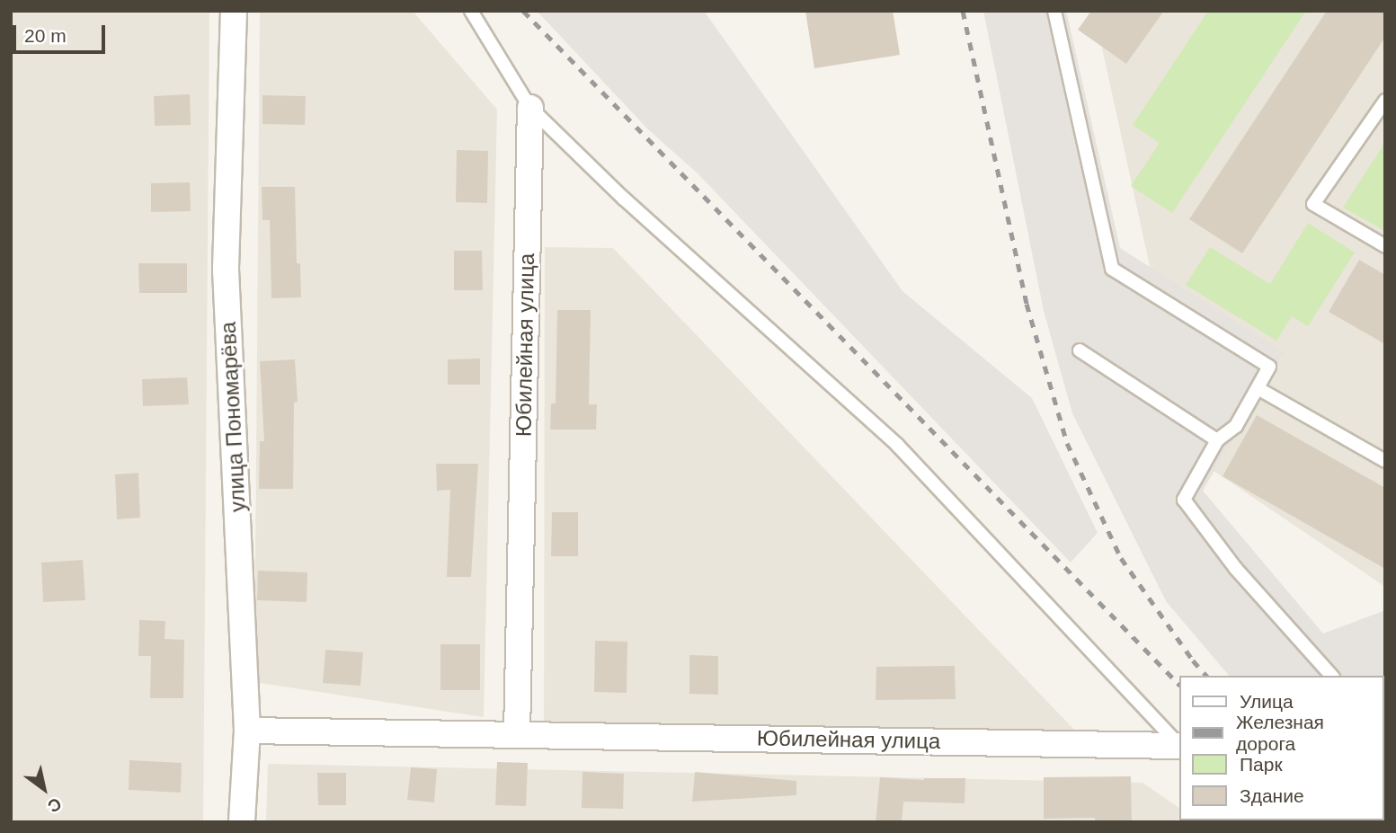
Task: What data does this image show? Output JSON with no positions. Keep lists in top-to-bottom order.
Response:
{
  "streets": {
    "street": ["Юбилейная улица", "улица Пономарёва"]
  },
  "crossings": [
    ["Юбилейная улица", "улица Пономарёва"]
  ],
  "legend": [
    "Улица",
    "Железная дорога",
    "Парк",
    "Здание"
  ],
  "scale_bar": "20 m",
  "north": "bottom right"
}
